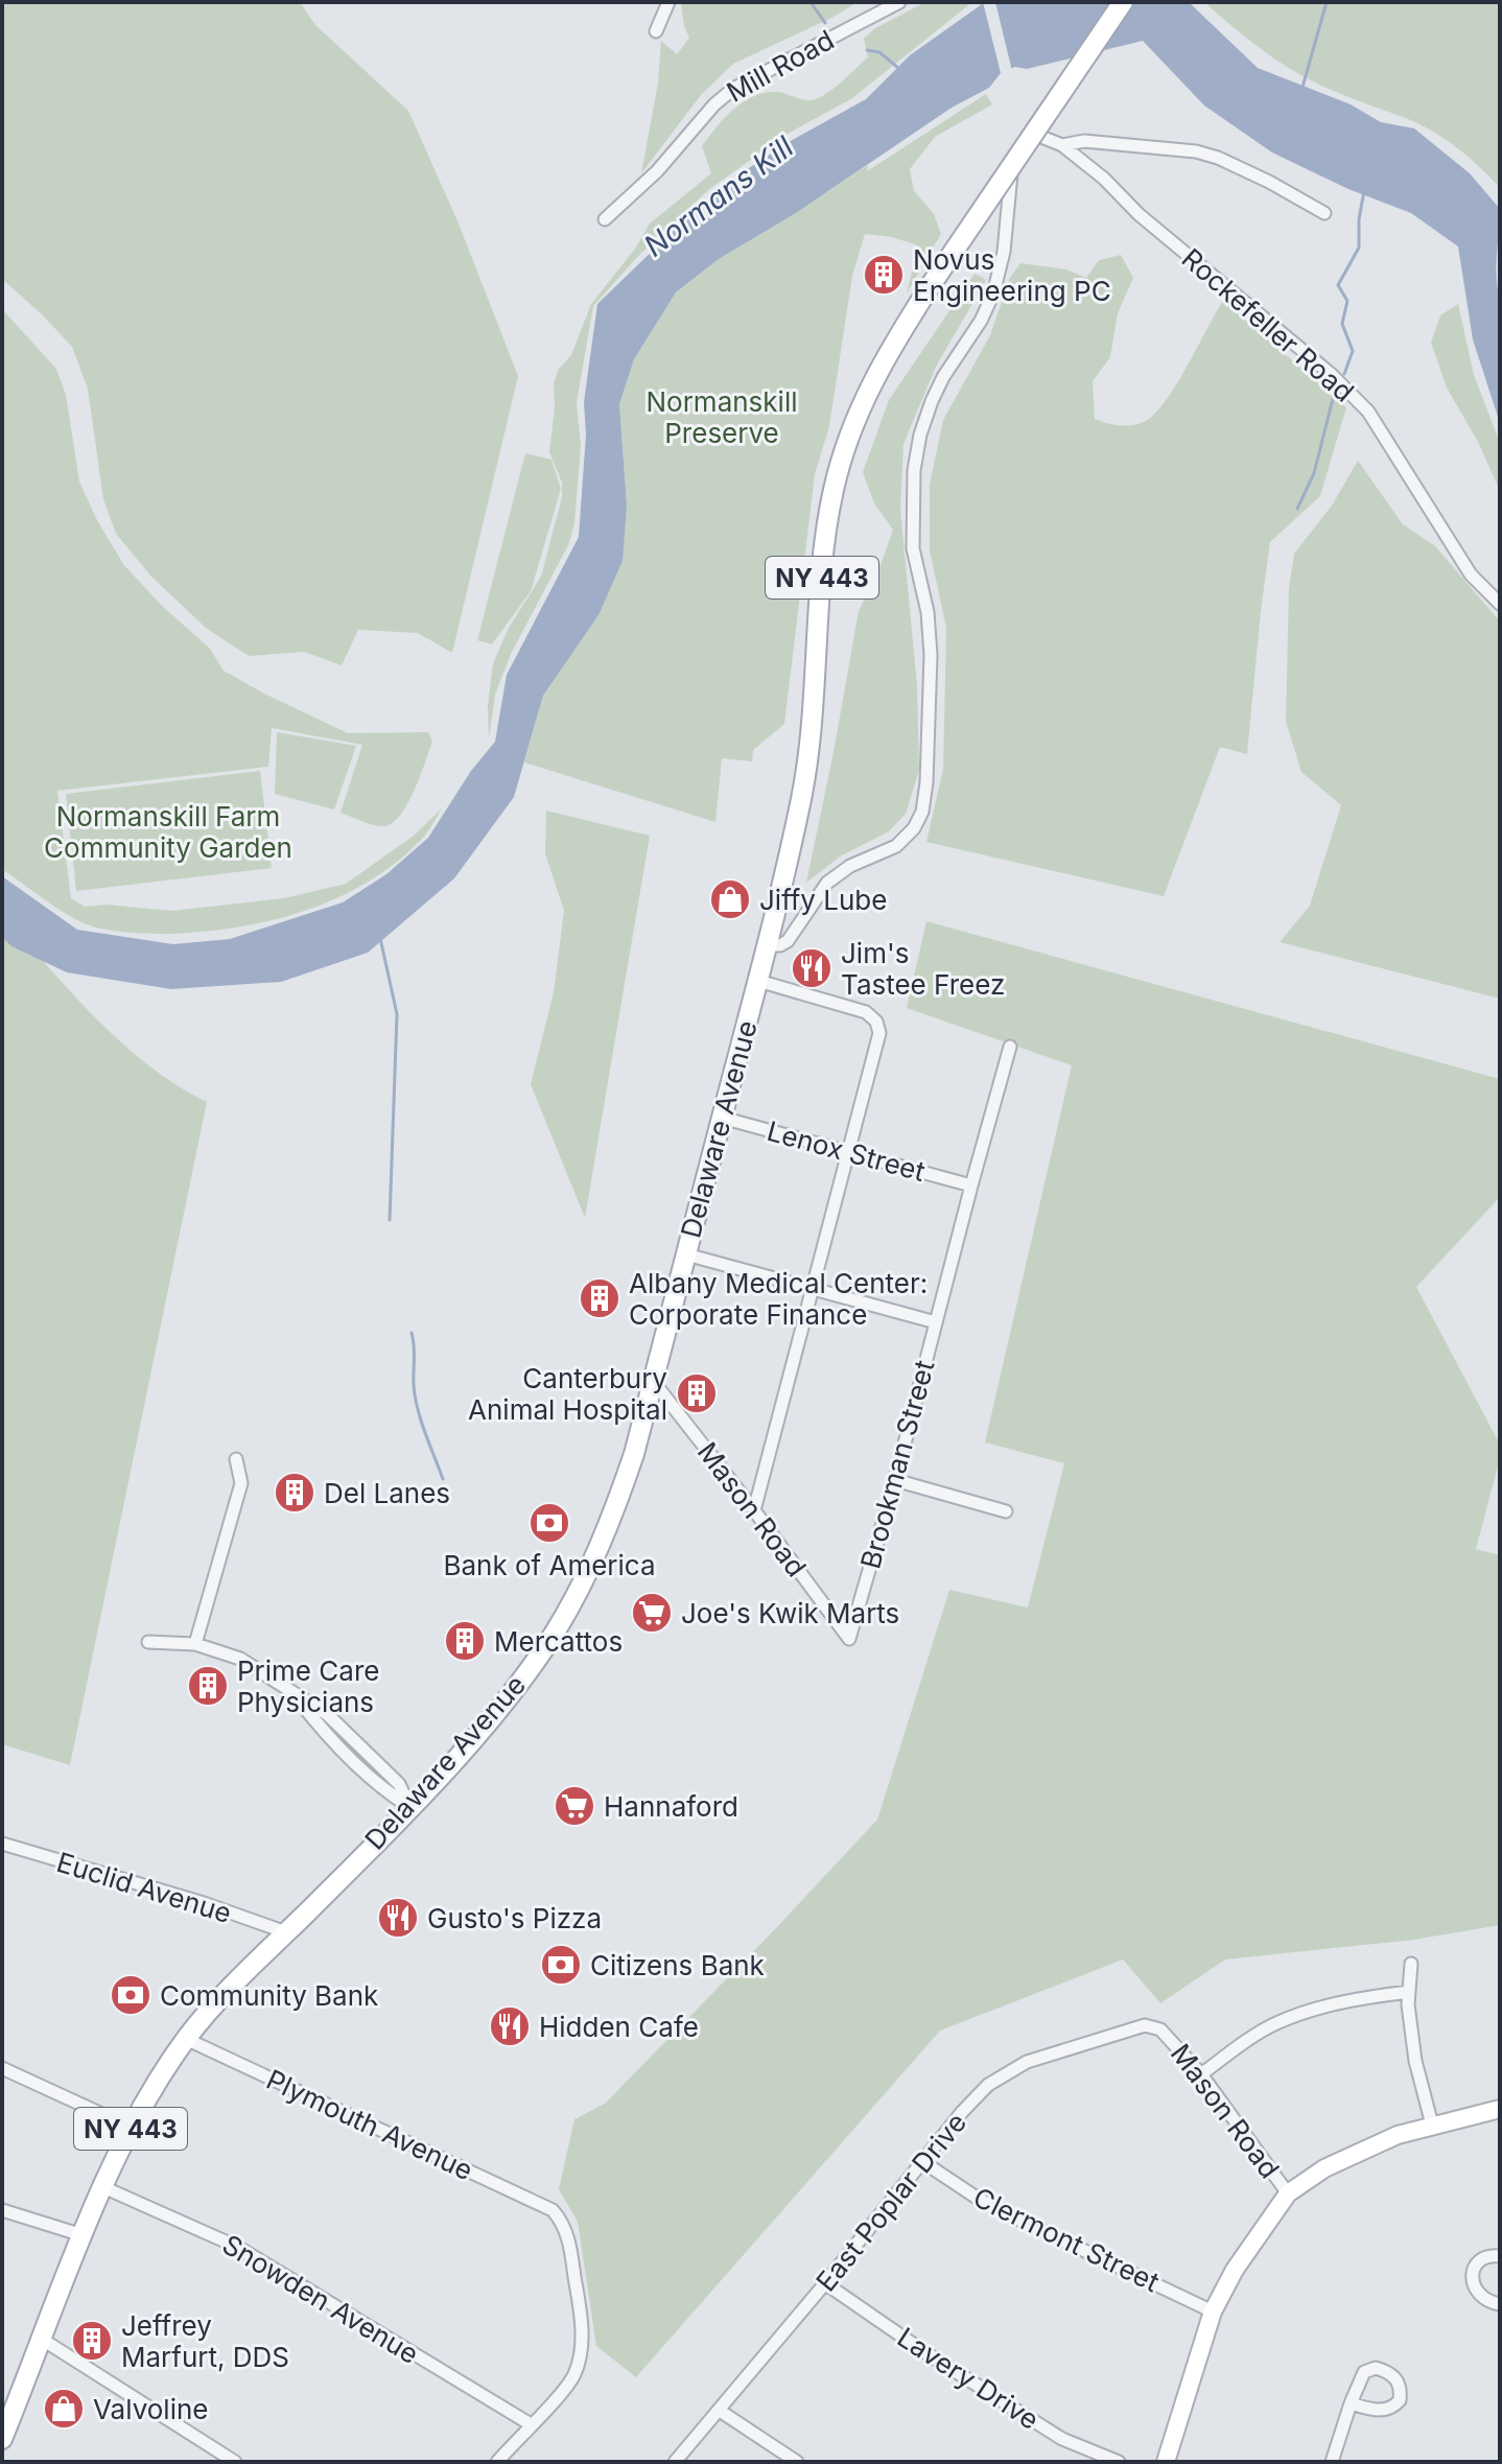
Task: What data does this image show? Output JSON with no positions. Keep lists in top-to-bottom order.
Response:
{
  "streets": {
    "main road": ["NY 443", "Delaware Avenue"],
    "street": [
      "Mill Road",
      "Rockefeller Road",
      "Lenox Street",
      "Brookman Street",
      "Mason Road",
      "Euclid Avenue",
      "Plymouth Avenue",
      "East Poplar Drive",
      "Clermont Street",
      "Snowden Avenue",
      "Lavery Drive"
    ]
  },
  "crossings": [
    ["Delaware Avenue", "Lenox Street"],
    ["Delaware Avenue", "Mason Road"],
    ["Delaware Avenue", "Euclid Avenue"],
    ["Delaware Avenue", "Plymouth Avenue"],
    ["Delaware Avenue", "Snowden Avenue"],
    ["Lenox Street", "Brookman Street"],
    ["Brookman Street", "Mason Road"],
    ["Mason Road", "East Poplar Drive"],
    ["Plymouth Avenue", "Snowden Avenue"],
    ["East Poplar Drive", "Clermont Street"],
    ["East Poplar Drive", "Lavery Drive"]
  ],
  "water": ["Normans Kill"],
  "parks": ["Normanskill Preserve", "Normanskill Farm Community Garden"],
  "places": {
    "building": [
      "Novus Engineering PC",
      "Albany Medical Center: Corporate Finance",
      "Canterbury Animal Hospital",
      "Del Lanes",
      "Mercattos",
      "Prime Care Physicians",
      "Jeffrey Marfurt, DDS"
    ],
    "shop": ["Jiffy Lube", "Valvoline"],
    "restaurant": ["Jim's Tastee Freez", "Gusto's Pizza", "Hidden Cafe"],
    "bank": ["Bank of America", "Citizens Bank", "Community Bank"],
    "supermarket": ["Joe's Kwik Marts", "Hannaford"]
  }
}
